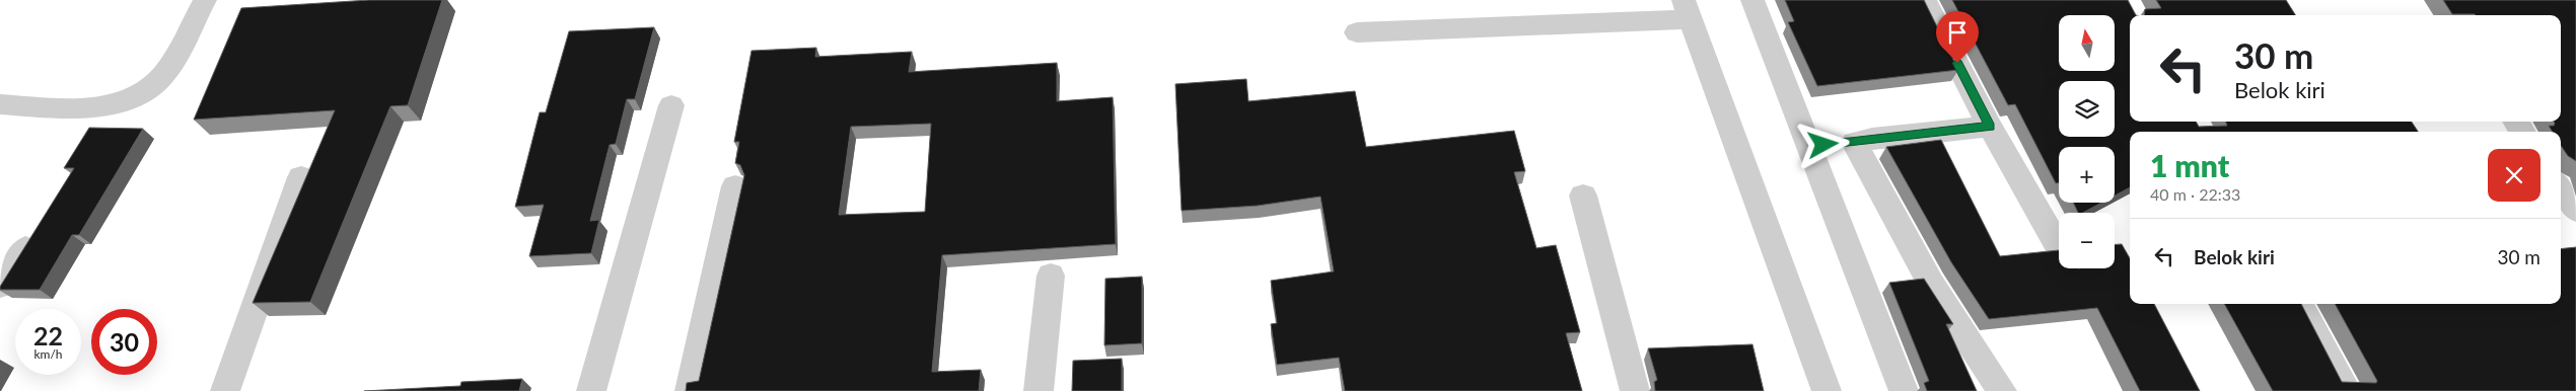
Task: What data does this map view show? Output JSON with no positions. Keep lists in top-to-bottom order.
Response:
{
  "north": "top",
  "page": {
    "map_buttons": ["+", "−"],
    "turn": ["30 m", "Belok kiri"],
    "heading": ["1 mnt", "40 m · 22:33"],
    "list": [
      {
        "name": "Belok kiri",
        "value": "30 m"
      }
    ],
    "speed": "22 km/h",
    "limit": "30"
  }
}
